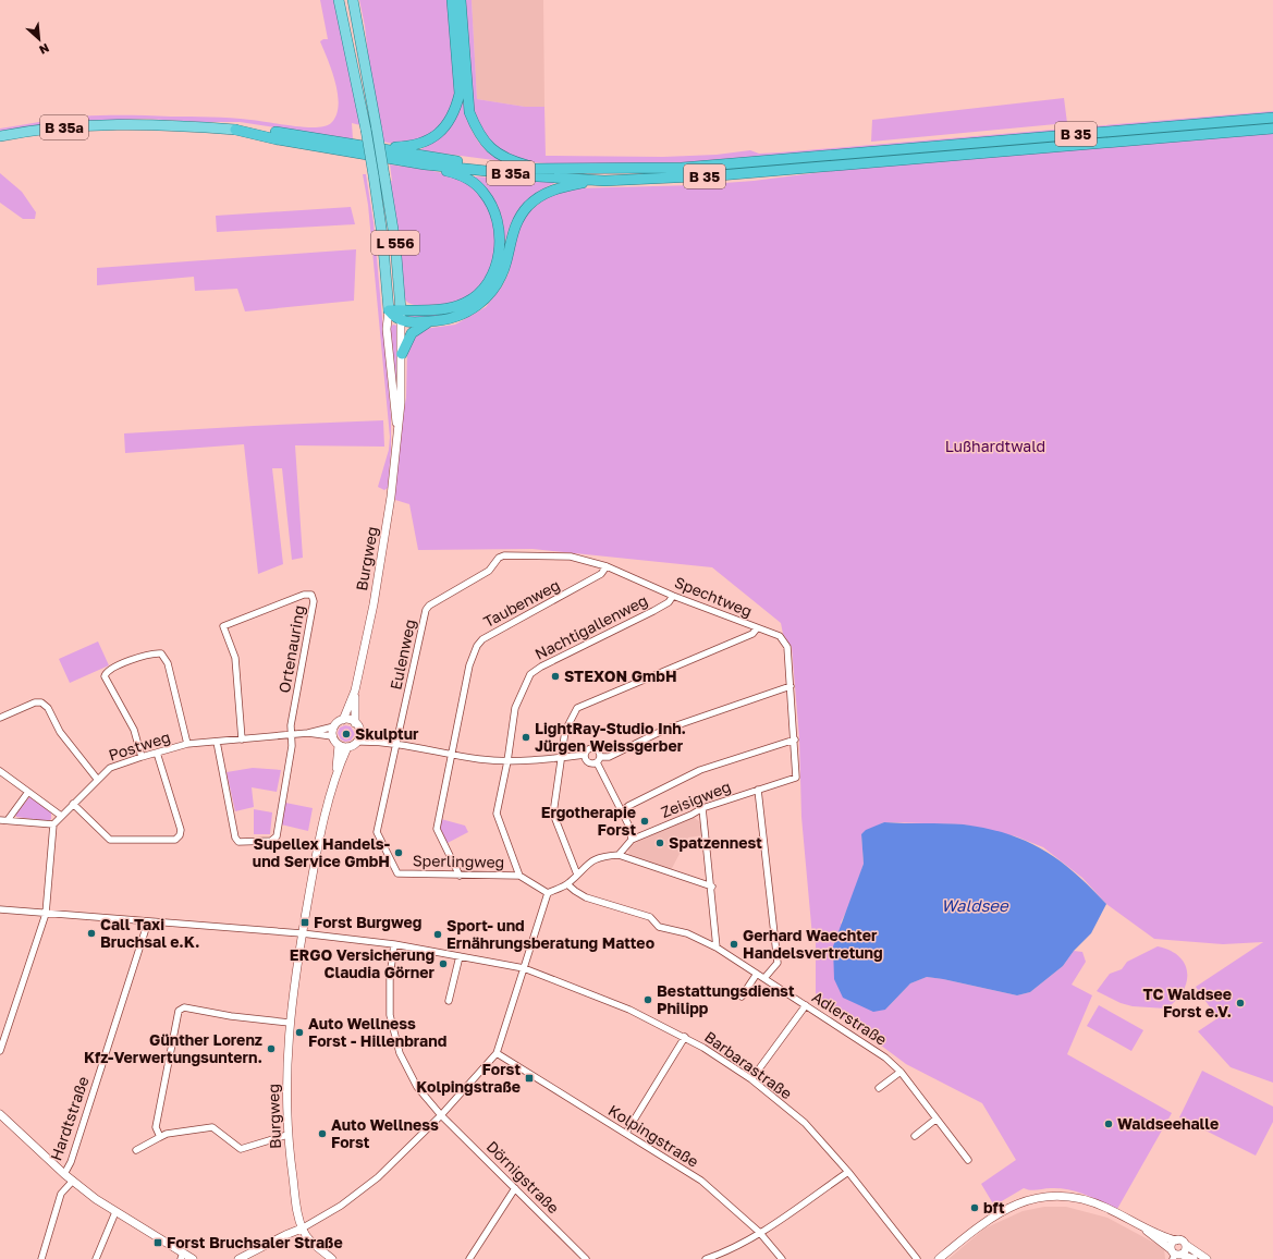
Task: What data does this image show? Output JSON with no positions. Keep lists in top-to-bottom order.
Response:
{
  "streets": {
    "highway": ["B 35a", "B 35"],
    "main road": ["L 556"],
    "street": [
      "Burgweg",
      "Spechtweg",
      "Taubenweg",
      "Nachtigallenweg",
      "Ortenauring",
      "Eulenweg",
      "Postweg",
      "Zeisigweg",
      "Sperlingweg",
      "Adlerstraße",
      "Barbarastraße",
      "Hardtstraße",
      "Kolpingstraße",
      "Dörnigstraße"
    ]
  },
  "crossings": [
    ["B 35a", "B 35"],
    ["B 35", "L 556"],
    ["B 35", "Burgweg"],
    ["L 556", "Burgweg"],
    ["Burgweg", "Postweg"],
    ["Burgweg", "Barbarastraße"],
    ["Spechtweg", "Taubenweg"],
    ["Spechtweg", "Nachtigallenweg"],
    ["Spechtweg", "Eulenweg"],
    ["Spechtweg", "Zeisigweg"],
    ["Taubenweg", "Sperlingweg"],
    ["Nachtigallenweg", "Sperlingweg"],
    ["Ortenauring", "Postweg"],
    ["Eulenweg", "Sperlingweg"],
    ["Barbarastraße", "Hardtstraße"],
    ["Barbarastraße", "Dörnigstraße"]
  ],
  "water": ["Waldsee"],
  "parks": ["Lußhardtwald"],
  "places": {
    "other": [
      "STEXON GmbH",
      "Skulptur",
      "LightRay-Studio Inh. Jürgen Weissgerber",
      "Ergotherapie Forst",
      "Spatzennest",
      "Supellex Handels- und Service GmbH",
      "Call Taxi Bruchsal e.K.",
      "Sport- und Ernährungsberatung Matteo",
      "Gerhard Waechter Handelsvertretung",
      "ERGO Versicherung Claudia Görner",
      "Bestattungsdienst Philipp",
      "TC Waldsee Forst e.V.",
      "Auto Wellness Forst - Hillenbrand",
      "Günther Lorenz Kfz-Verwertungsuntern.",
      "Waldseehalle",
      "Auto Wellness Forst",
      "bft"
    ],
    "transit": ["Forst Burgweg", "Forst Kolpingstraße", "Forst Bruchsaler Straße"]
  },
  "north": "bottom right"
}
